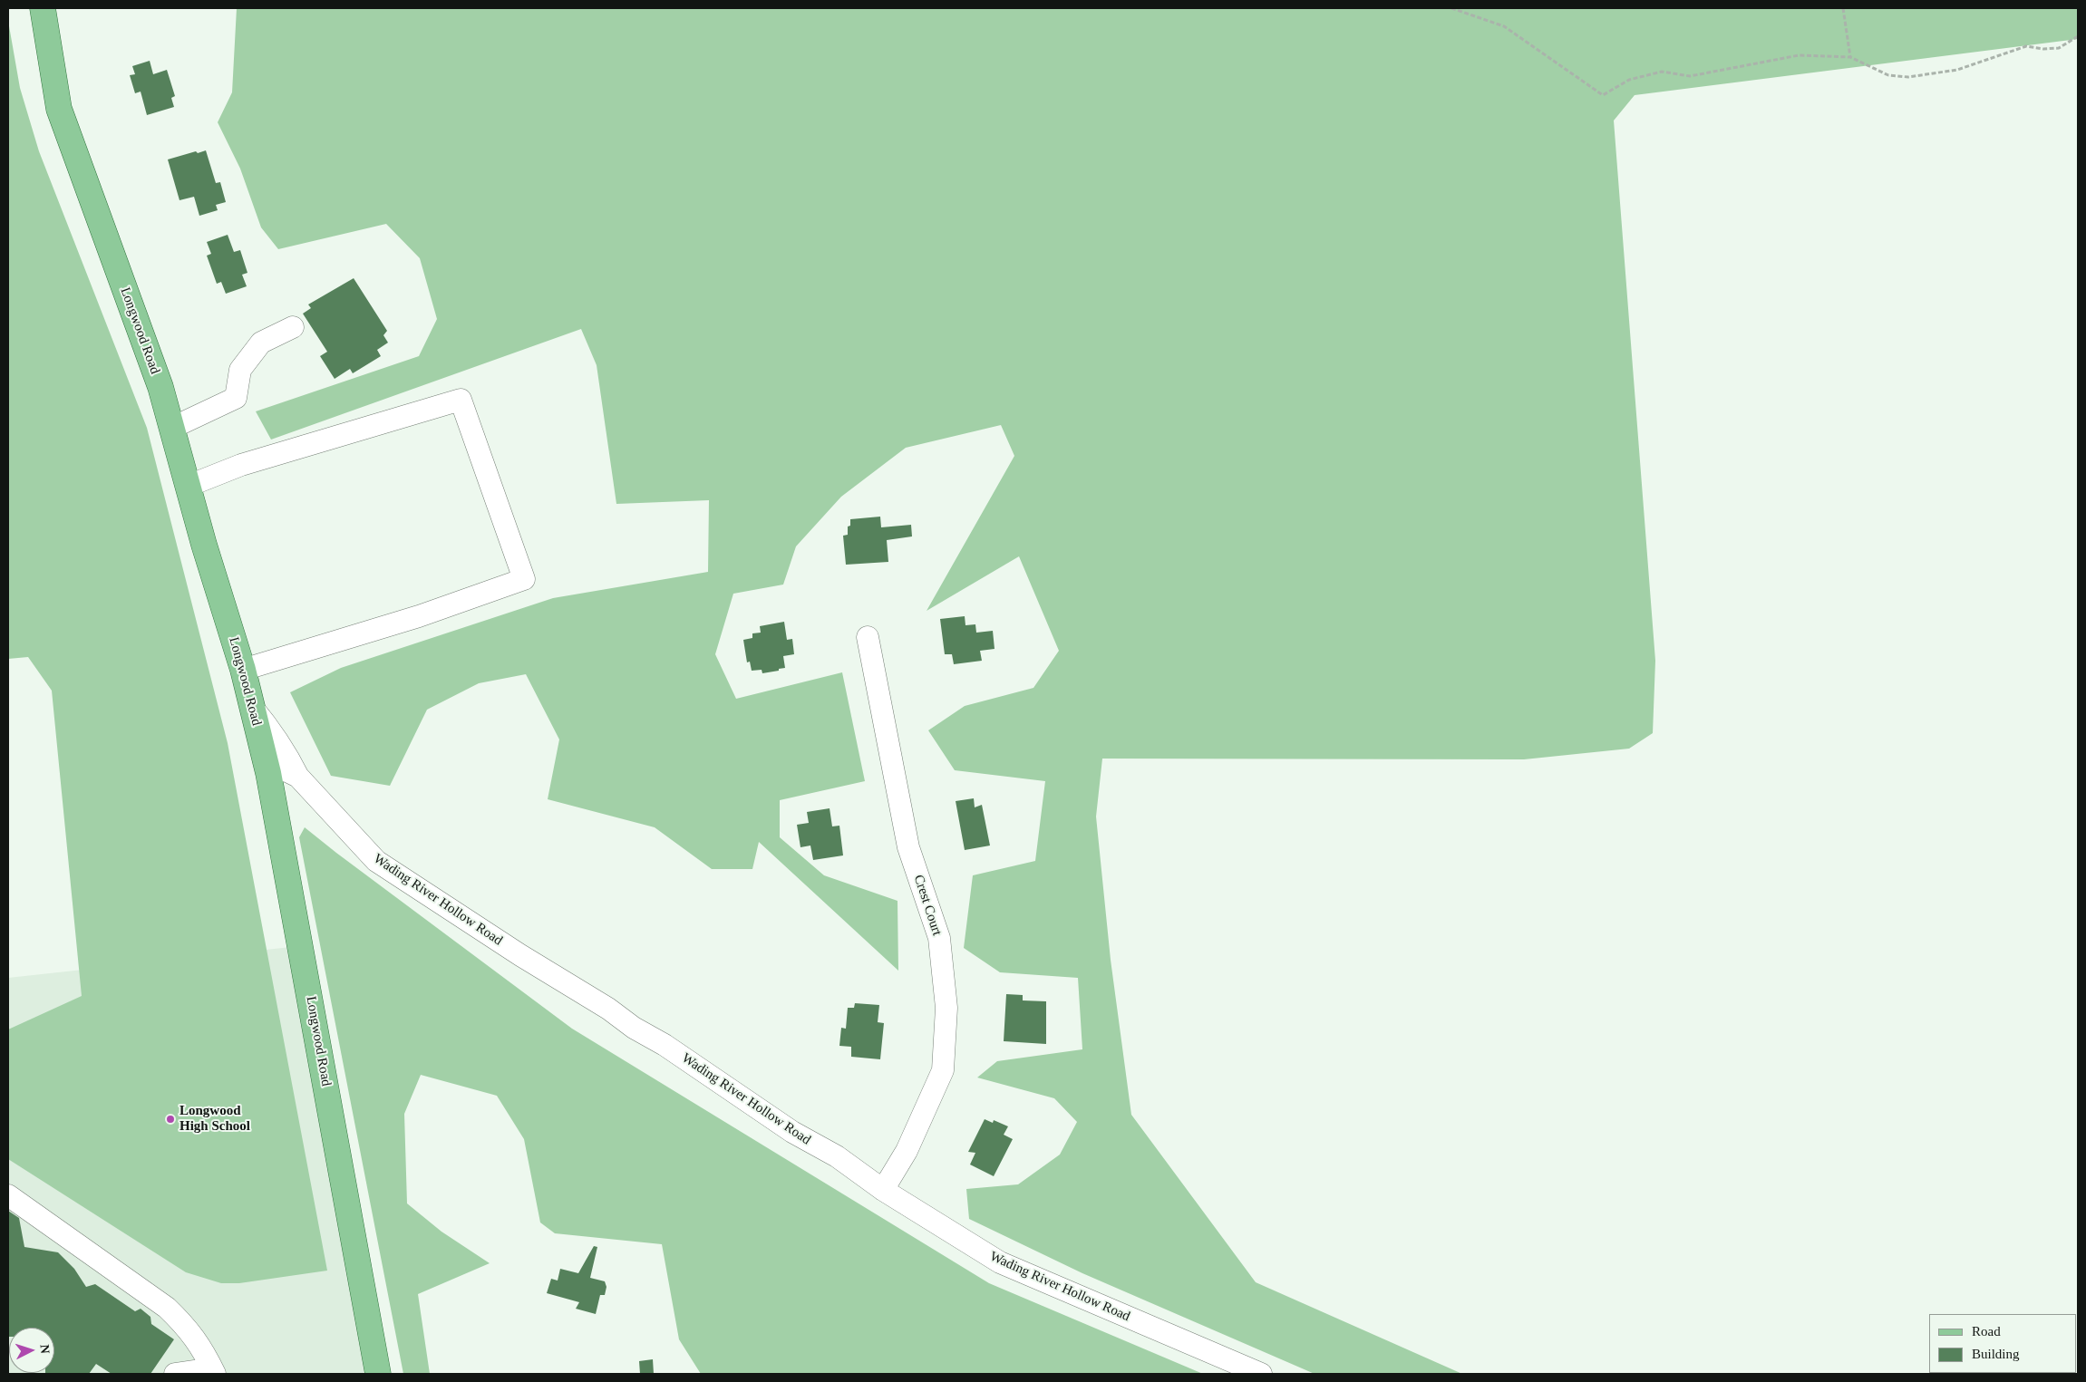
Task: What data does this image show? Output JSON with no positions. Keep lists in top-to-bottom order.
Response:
{
  "streets": {
    "main road": ["Longwood Road"],
    "street": ["Wading River Hollow Road", "Crest Court"]
  },
  "crossings": [
    ["Longwood Road", "Wading River Hollow Road"],
    ["Wading River Hollow Road", "Crest Court"]
  ],
  "places": ["Longwood High School"],
  "legend": ["Road", "Building"],
  "north": "right"
}
